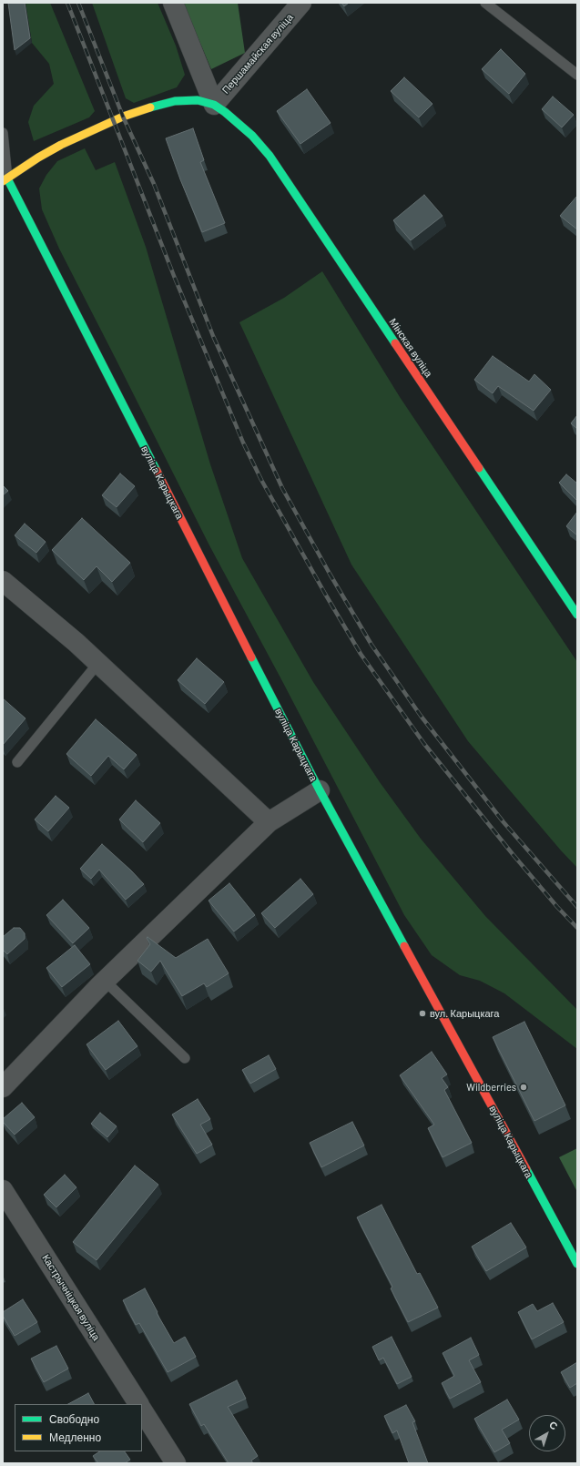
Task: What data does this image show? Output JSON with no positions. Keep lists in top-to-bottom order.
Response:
{
  "streets": {
    "street": [
      "Першамайская вуліца",
      "Мінская вуліца",
      "вуліца Карыцкага",
      "Кастрычніцкая вуліца"
    ]
  },
  "crossings": [
    ["Першамайская вуліца", "Мінская вуліца"]
  ],
  "places": ["вул. Карыцкага", "Wildberries"],
  "legend": ["Свободно", "Медленно"],
  "north": "top right"
}
